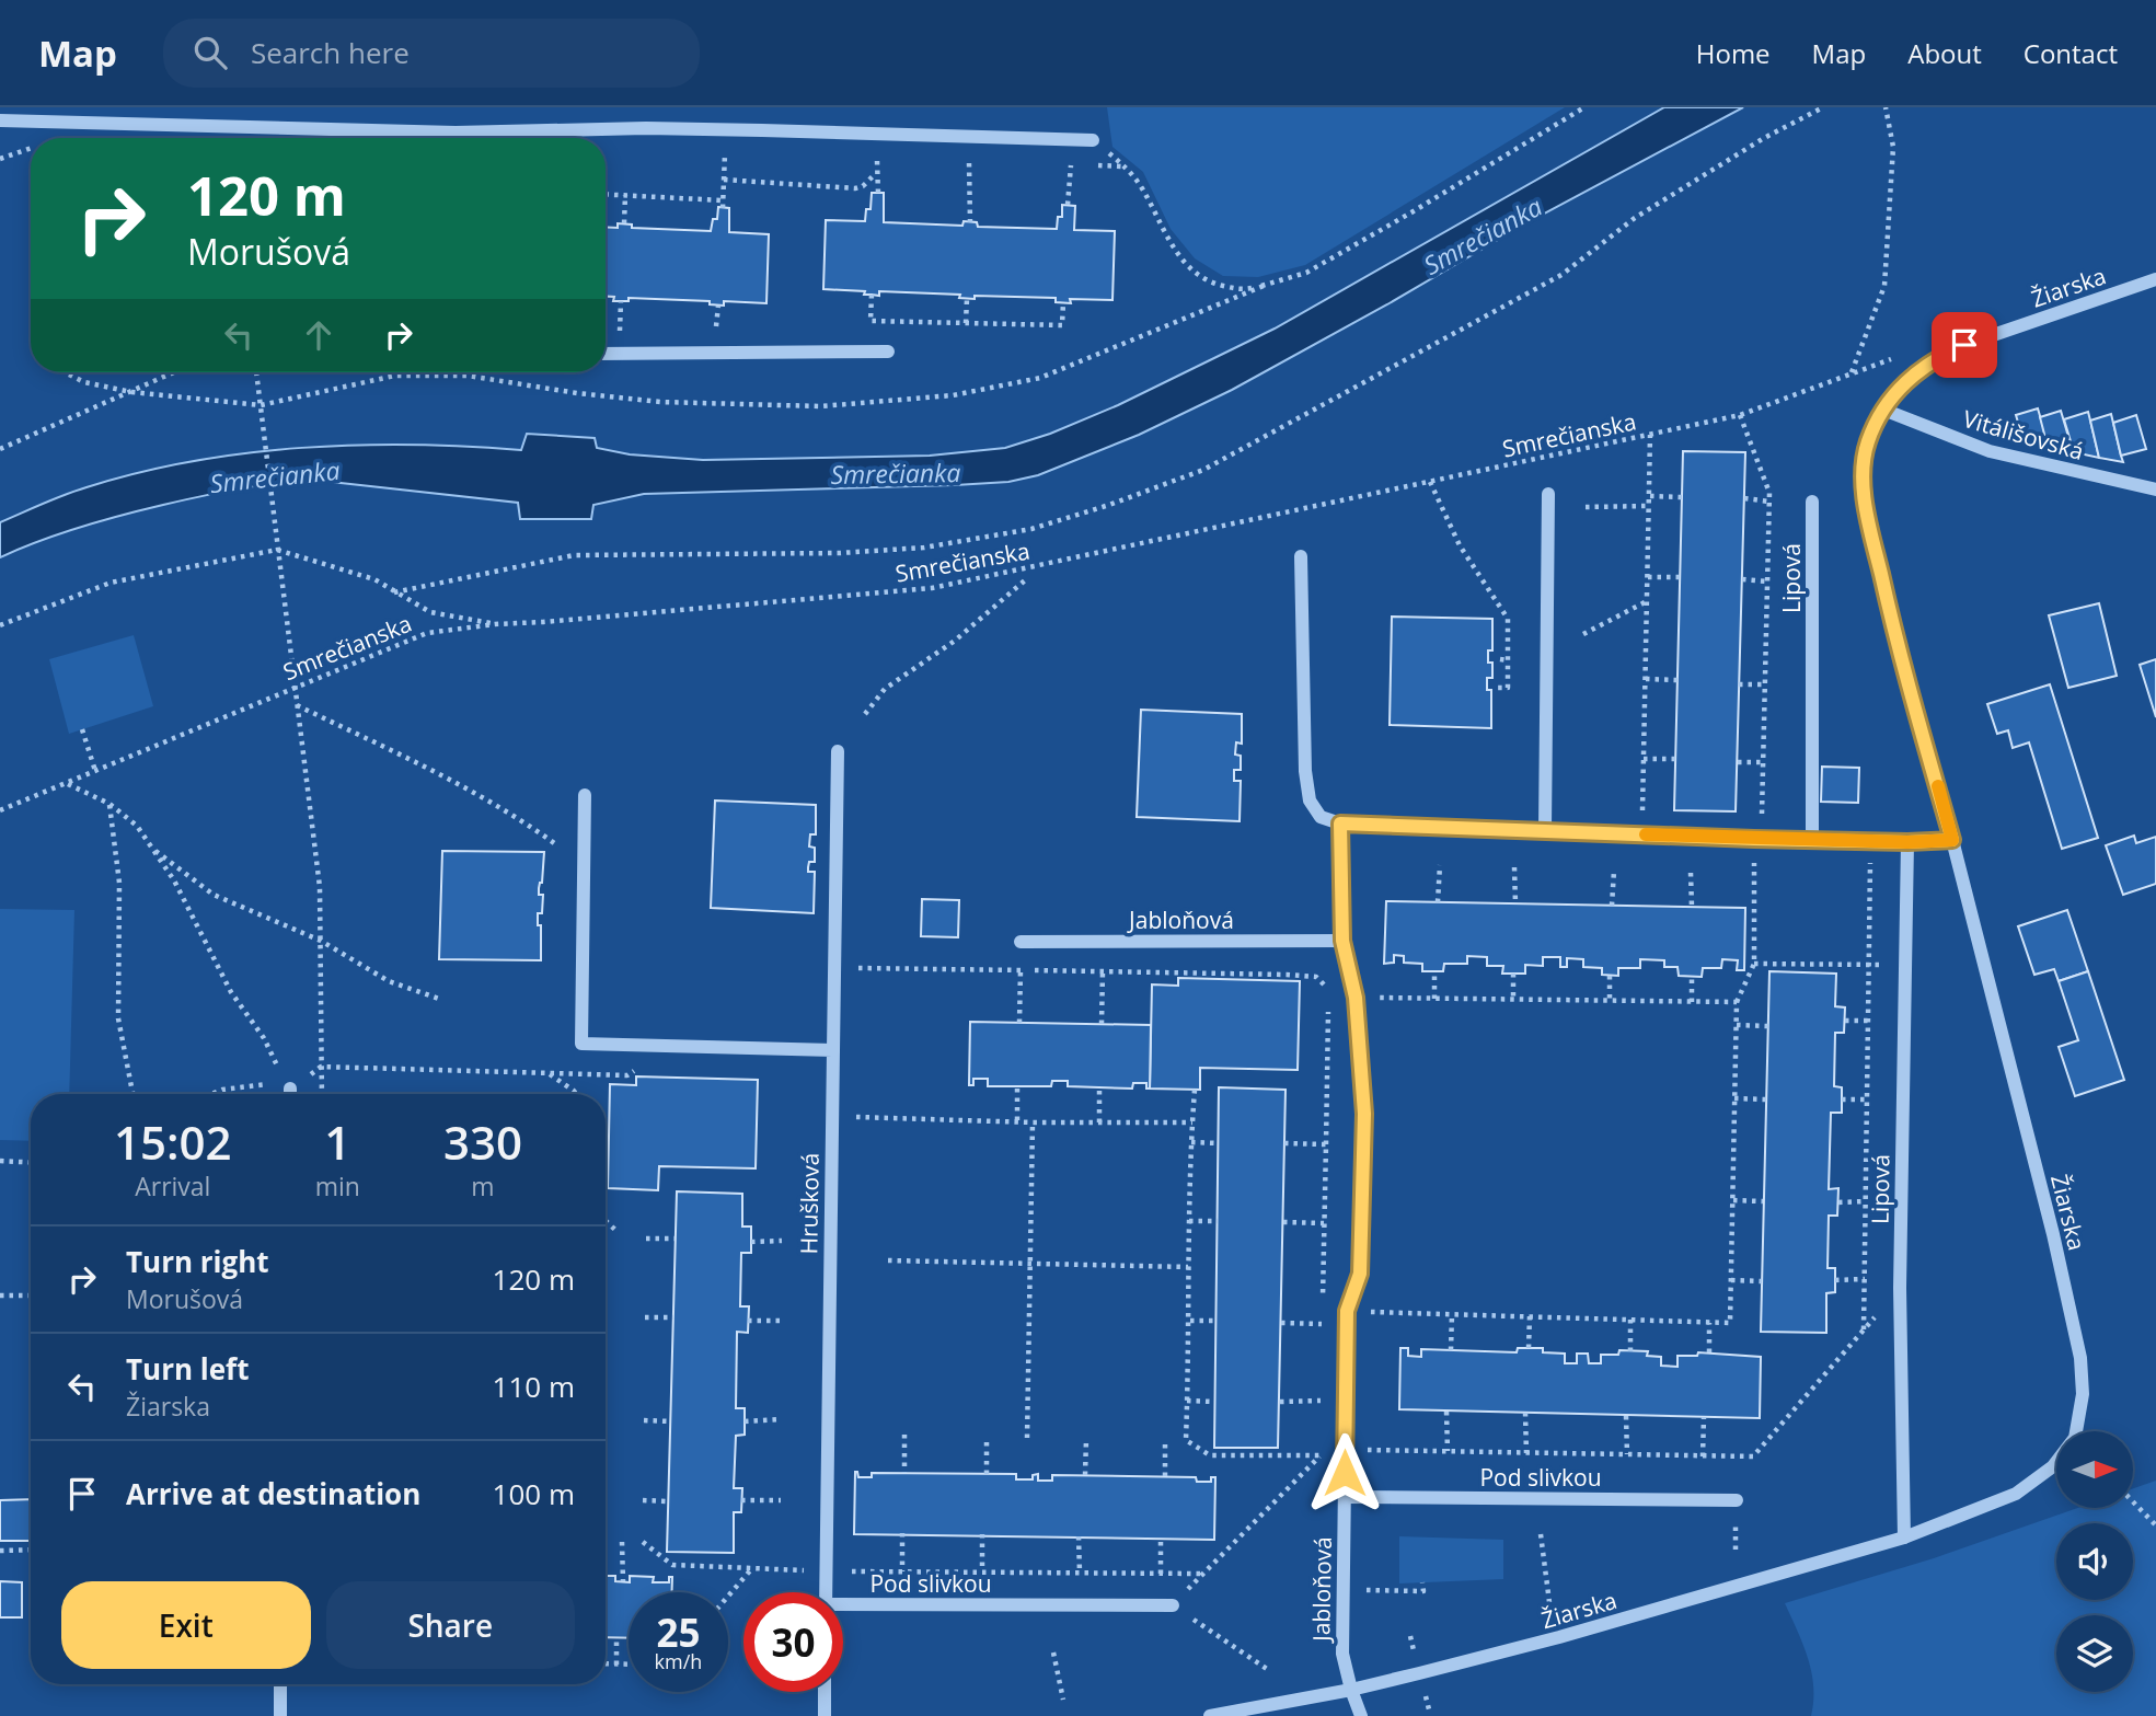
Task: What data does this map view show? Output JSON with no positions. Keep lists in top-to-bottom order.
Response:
{
  "streets": {
    "street": [
      "Žiarska",
      "Vitálišovská",
      "Lipová",
      "Jabloňová",
      "Hrušková",
      "Pod slivkou"
    ],
    "path": ["Smrečianska"]
  },
  "crossings": [
    ["Žiarska", "Vitálišovská"],
    ["Žiarska", "Lipová"],
    ["Žiarska", "Jabloňová"],
    ["Jabloňová", "Pod slivkou"]
  ],
  "water": ["Smrečianka"],
  "north": "right",
  "page": {
    "header": "Map",
    "search": "Search here",
    "nav": [
      "Home",
      "Map",
      "About",
      "Contact"
    ],
    "turn": ["120 m", "Morušová"],
    "eta": [
      "15:02",
      "Arrival",
      "1",
      "min",
      "330",
      "m"
    ],
    "list": [
      {
        "name": "Turn right",
        "note": "Morušová",
        "value": "120 m"
      },
      {
        "name": "Turn left",
        "note": "Žiarska",
        "value": "110 m"
      },
      {
        "name": "Arrive at destination",
        "value": "100 m"
      }
    ],
    "buttons": ["Exit", "Share"],
    "speed": "25 km/h",
    "limit": "30"
  }
}
